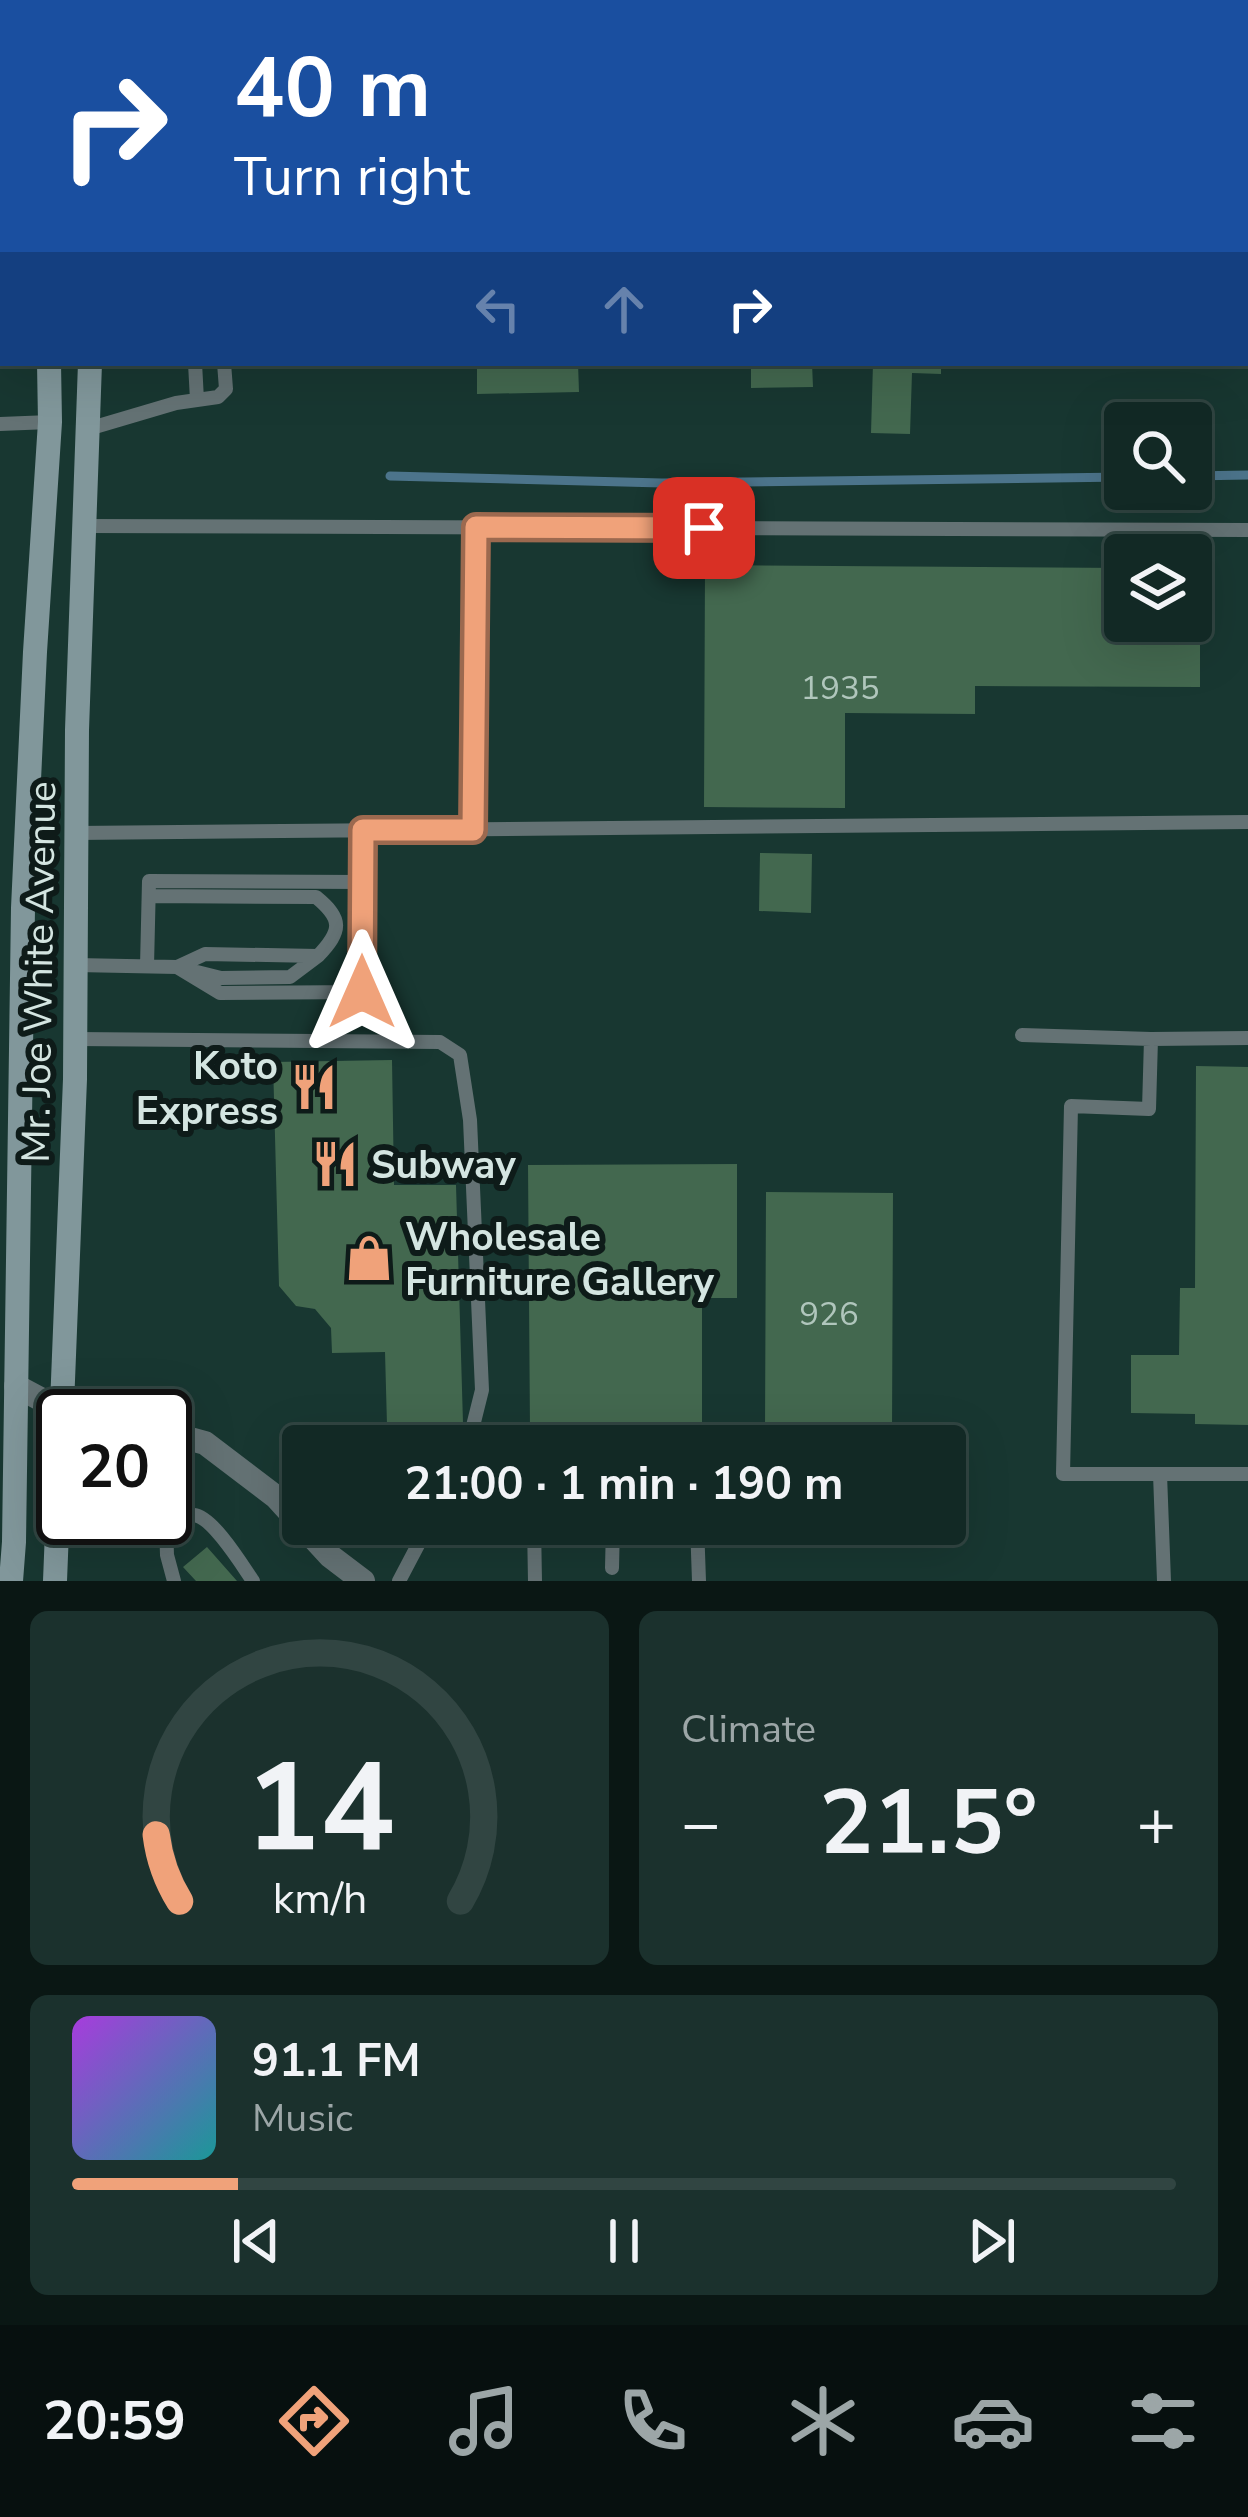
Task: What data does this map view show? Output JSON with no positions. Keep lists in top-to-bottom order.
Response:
{
  "streets": {
    "main road": ["Mr. Joe White Avenue"]
  },
  "places": {
    "restaurant": ["Koto Express", "Subway"],
    "shop": ["Wholesale Furniture Gallery"]
  },
  "house_numbers": ["1935", "926"],
  "page": {
    "turn": ["40 m", "Turn right"],
    "limit": "20",
    "trip": "21:00 · 1 min · 190 m",
    "tile": "Climate",
    "heat": ["−", "21.5°", "+"],
    "song": ["91.1 FM", "Music"],
    "tabs": "20:59",
    "gauge": ["14", "km/h"]
  }
}
